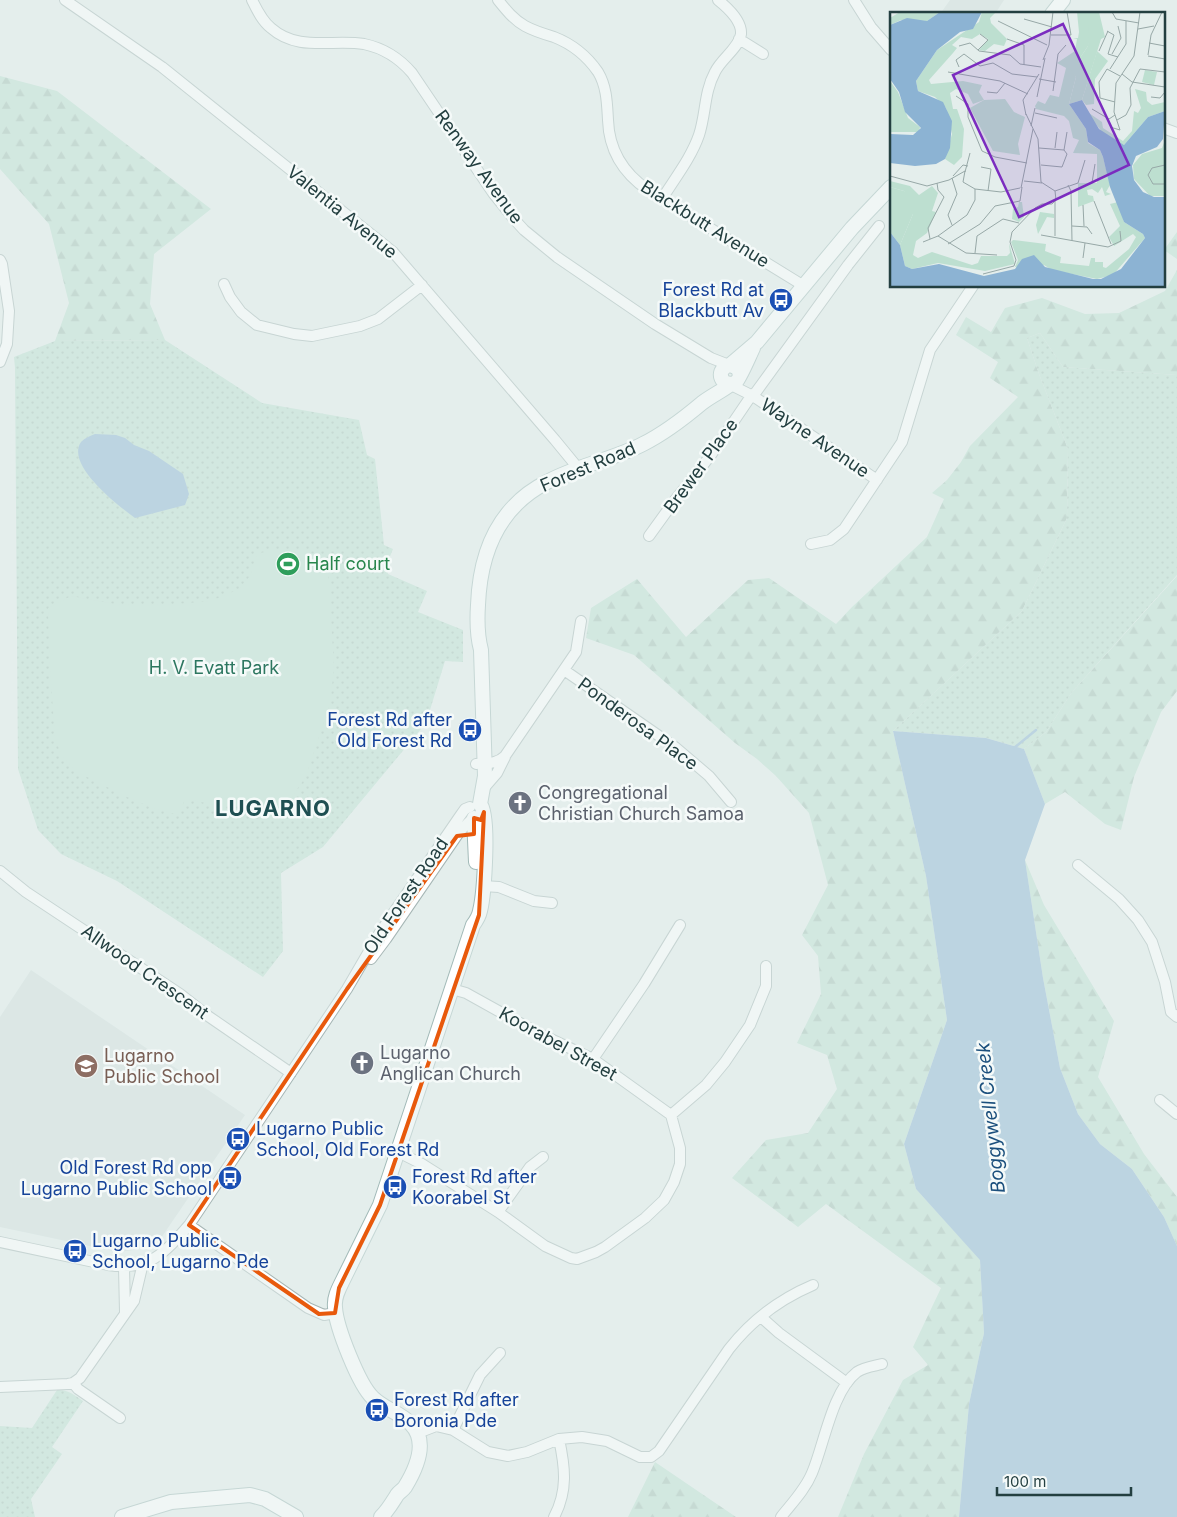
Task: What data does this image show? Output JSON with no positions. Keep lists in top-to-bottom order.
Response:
{
  "streets": {
    "street": [
      "Renway Avenue",
      "Valentia Avenue",
      "Blackbutt Avenue",
      "Wayne Avenue",
      "Brewer Place",
      "Forest Road",
      "Ponderosa Place",
      "Old Forest Road",
      "Allwood Crescent",
      "Koorabel Street"
    ]
  },
  "crossings": [
    ["Renway Avenue", "Wayne Avenue"],
    ["Renway Avenue", "Forest Road"],
    ["Valentia Avenue", "Forest Road"],
    ["Wayne Avenue", "Brewer Place"],
    ["Wayne Avenue", "Forest Road"],
    ["Forest Road", "Ponderosa Place"],
    ["Forest Road", "Old Forest Road"],
    ["Forest Road", "Koorabel Street"],
    ["Old Forest Road", "Allwood Crescent"]
  ],
  "districts": ["LUGARNO"],
  "water": ["Boggywell Creek"],
  "parks": ["H. V. Evatt Park"],
  "places": {
    "bus stop": [
      "Forest Rd at Blackbutt Av",
      "Forest Rd after Old Forest Rd",
      "Lugarno Public School, Old Forest Rd",
      "Old Forest Rd opp Lugarno Public School",
      "Forest Rd after Koorabel St",
      "Lugarno Public School, Lugarno Pde",
      "Forest Rd after Boronia Pde"
    ],
    "sports": ["Half court"],
    "church": ["Congregational Christian Church Samoa", "Lugarno Anglican Church"],
    "school or university": ["Lugarno Public School"]
  },
  "scale_bar": "100 m"
}
